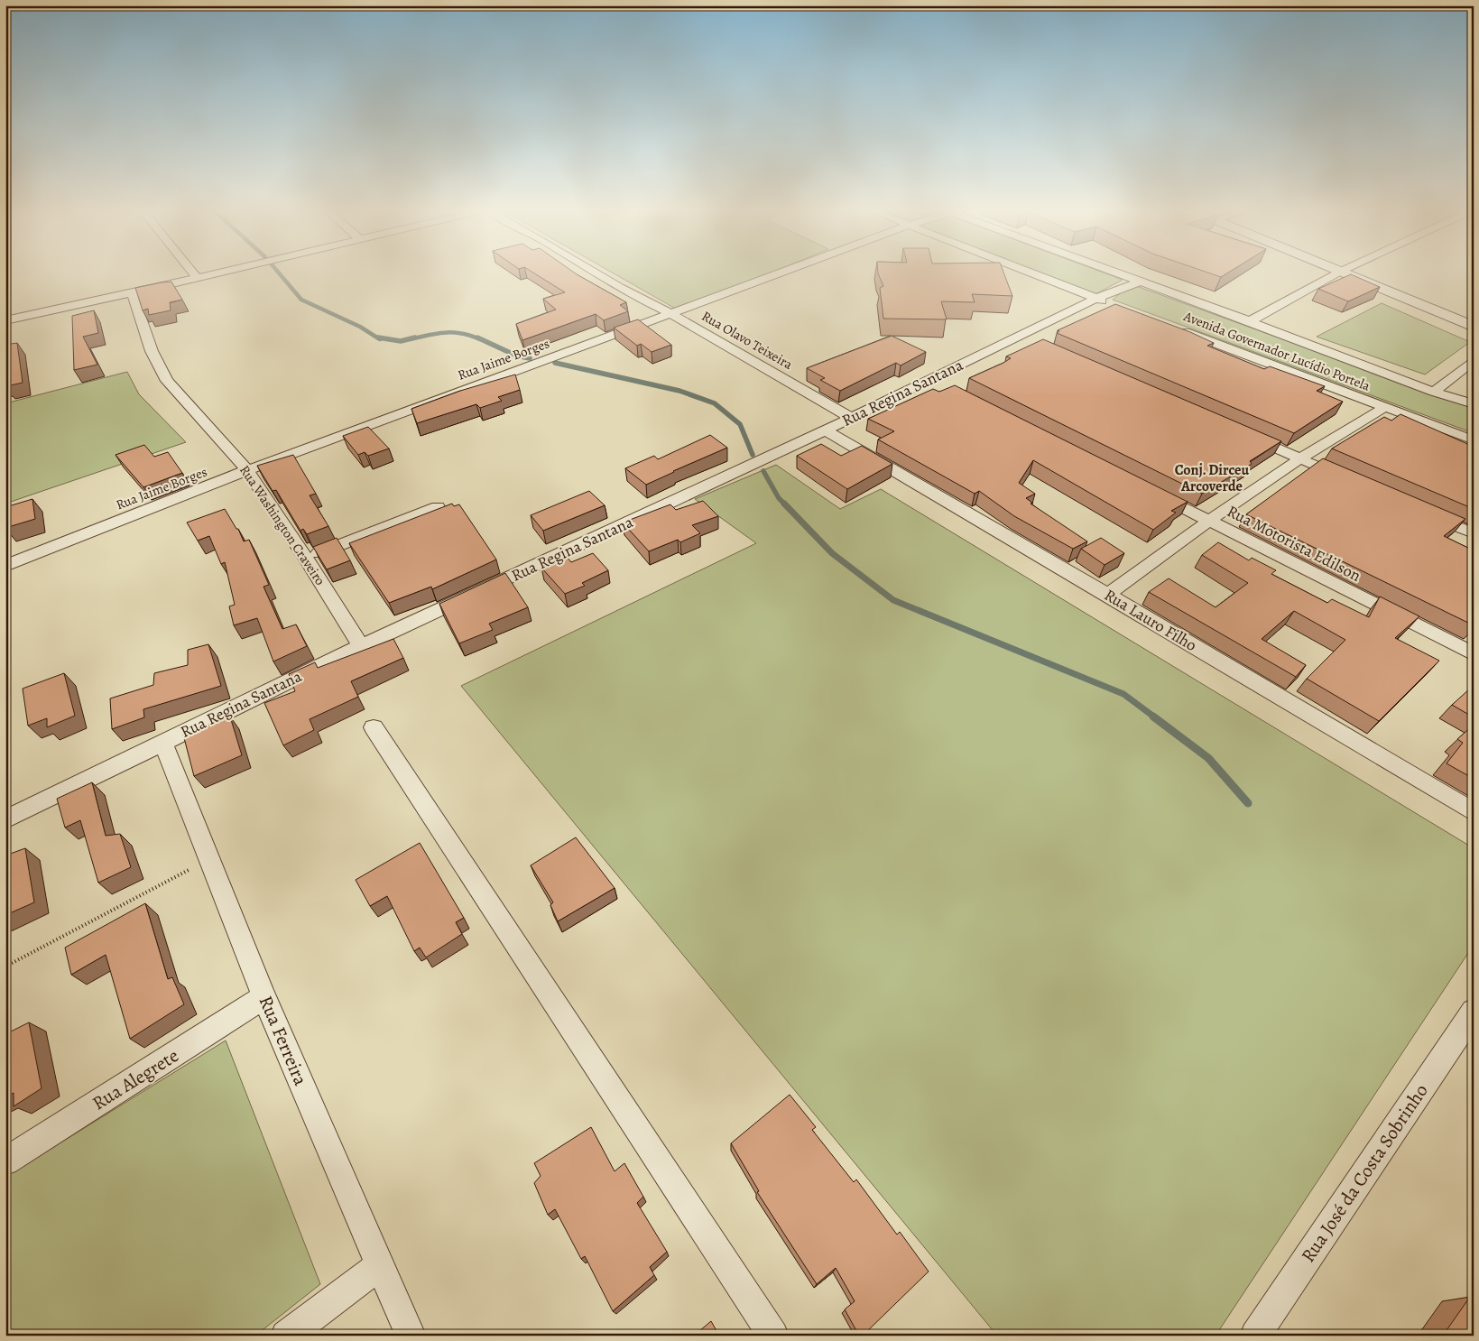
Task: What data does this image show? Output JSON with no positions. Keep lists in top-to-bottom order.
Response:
{
  "streets": {
    "street": [
      "Rua Olavo Teixeira",
      "Avenida Governador Lucídio Portela",
      "Rua Jaime Borges",
      "Rua Regina Santana",
      "Rua Washington Craveiro",
      "Rua Motorista Edilson",
      "Rua Lauro Filho",
      "Rua Ferreira",
      "Rua Alegrete",
      "Rua José da Costa Sobrinho"
    ]
  },
  "crossings": [
    ["Rua Olavo Teixeira", "Rua Jaime Borges"],
    ["Rua Olavo Teixeira", "Rua Regina Santana"],
    ["Avenida Governador Lucídio Portela", "Rua Regina Santana"],
    ["Rua Jaime Borges", "Rua Washington Craveiro"],
    ["Rua Regina Santana", "Rua Washington Craveiro"],
    ["Rua Regina Santana", "Rua Lauro Filho"],
    ["Rua Regina Santana", "Rua Ferreira"],
    ["Rua Ferreira", "Rua Alegrete"]
  ],
  "districts": ["Conj. Dirceu Arcoverde"]
}
